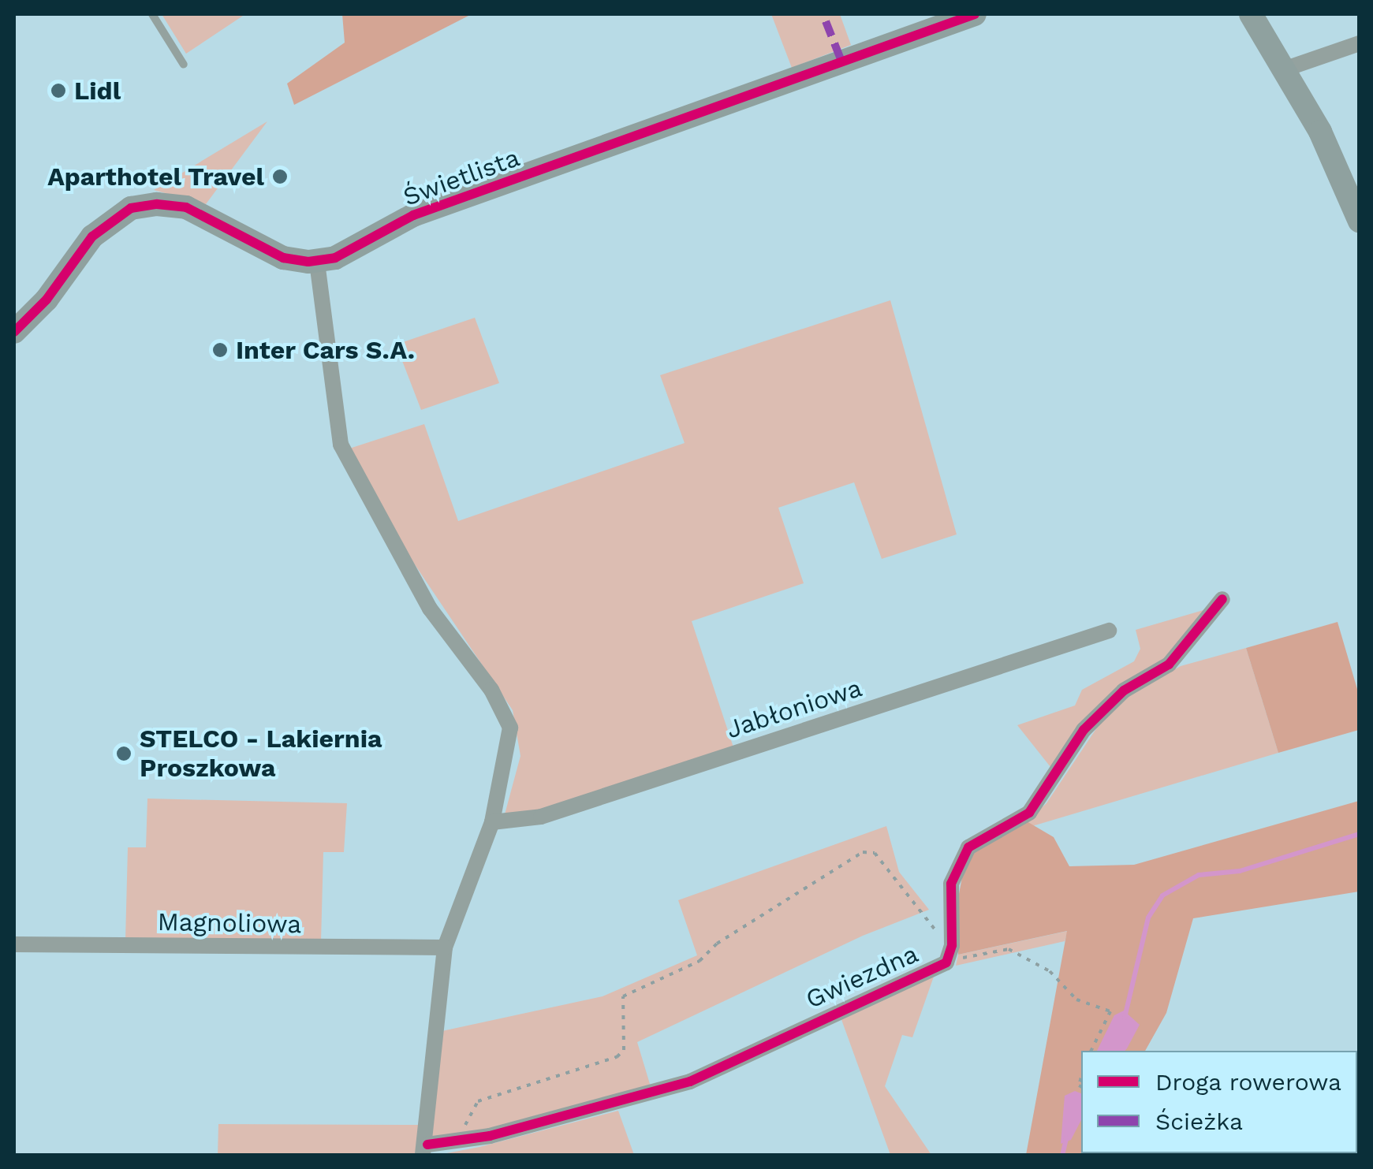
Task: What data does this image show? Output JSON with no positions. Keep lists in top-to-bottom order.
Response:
{
  "streets": {
    "street": [
      "Świetlista",
      "Jabłoniowa",
      "Magnoliowa",
      "Gwiezdna"
    ]
  },
  "places": [
    "Lidl",
    "Aparthotel Travel",
    "Inter Cars S.A.",
    "STELCO - Lakiernia Proszkowa"
  ],
  "legend": ["Droga rowerowa", "Ścieżka"]
}
